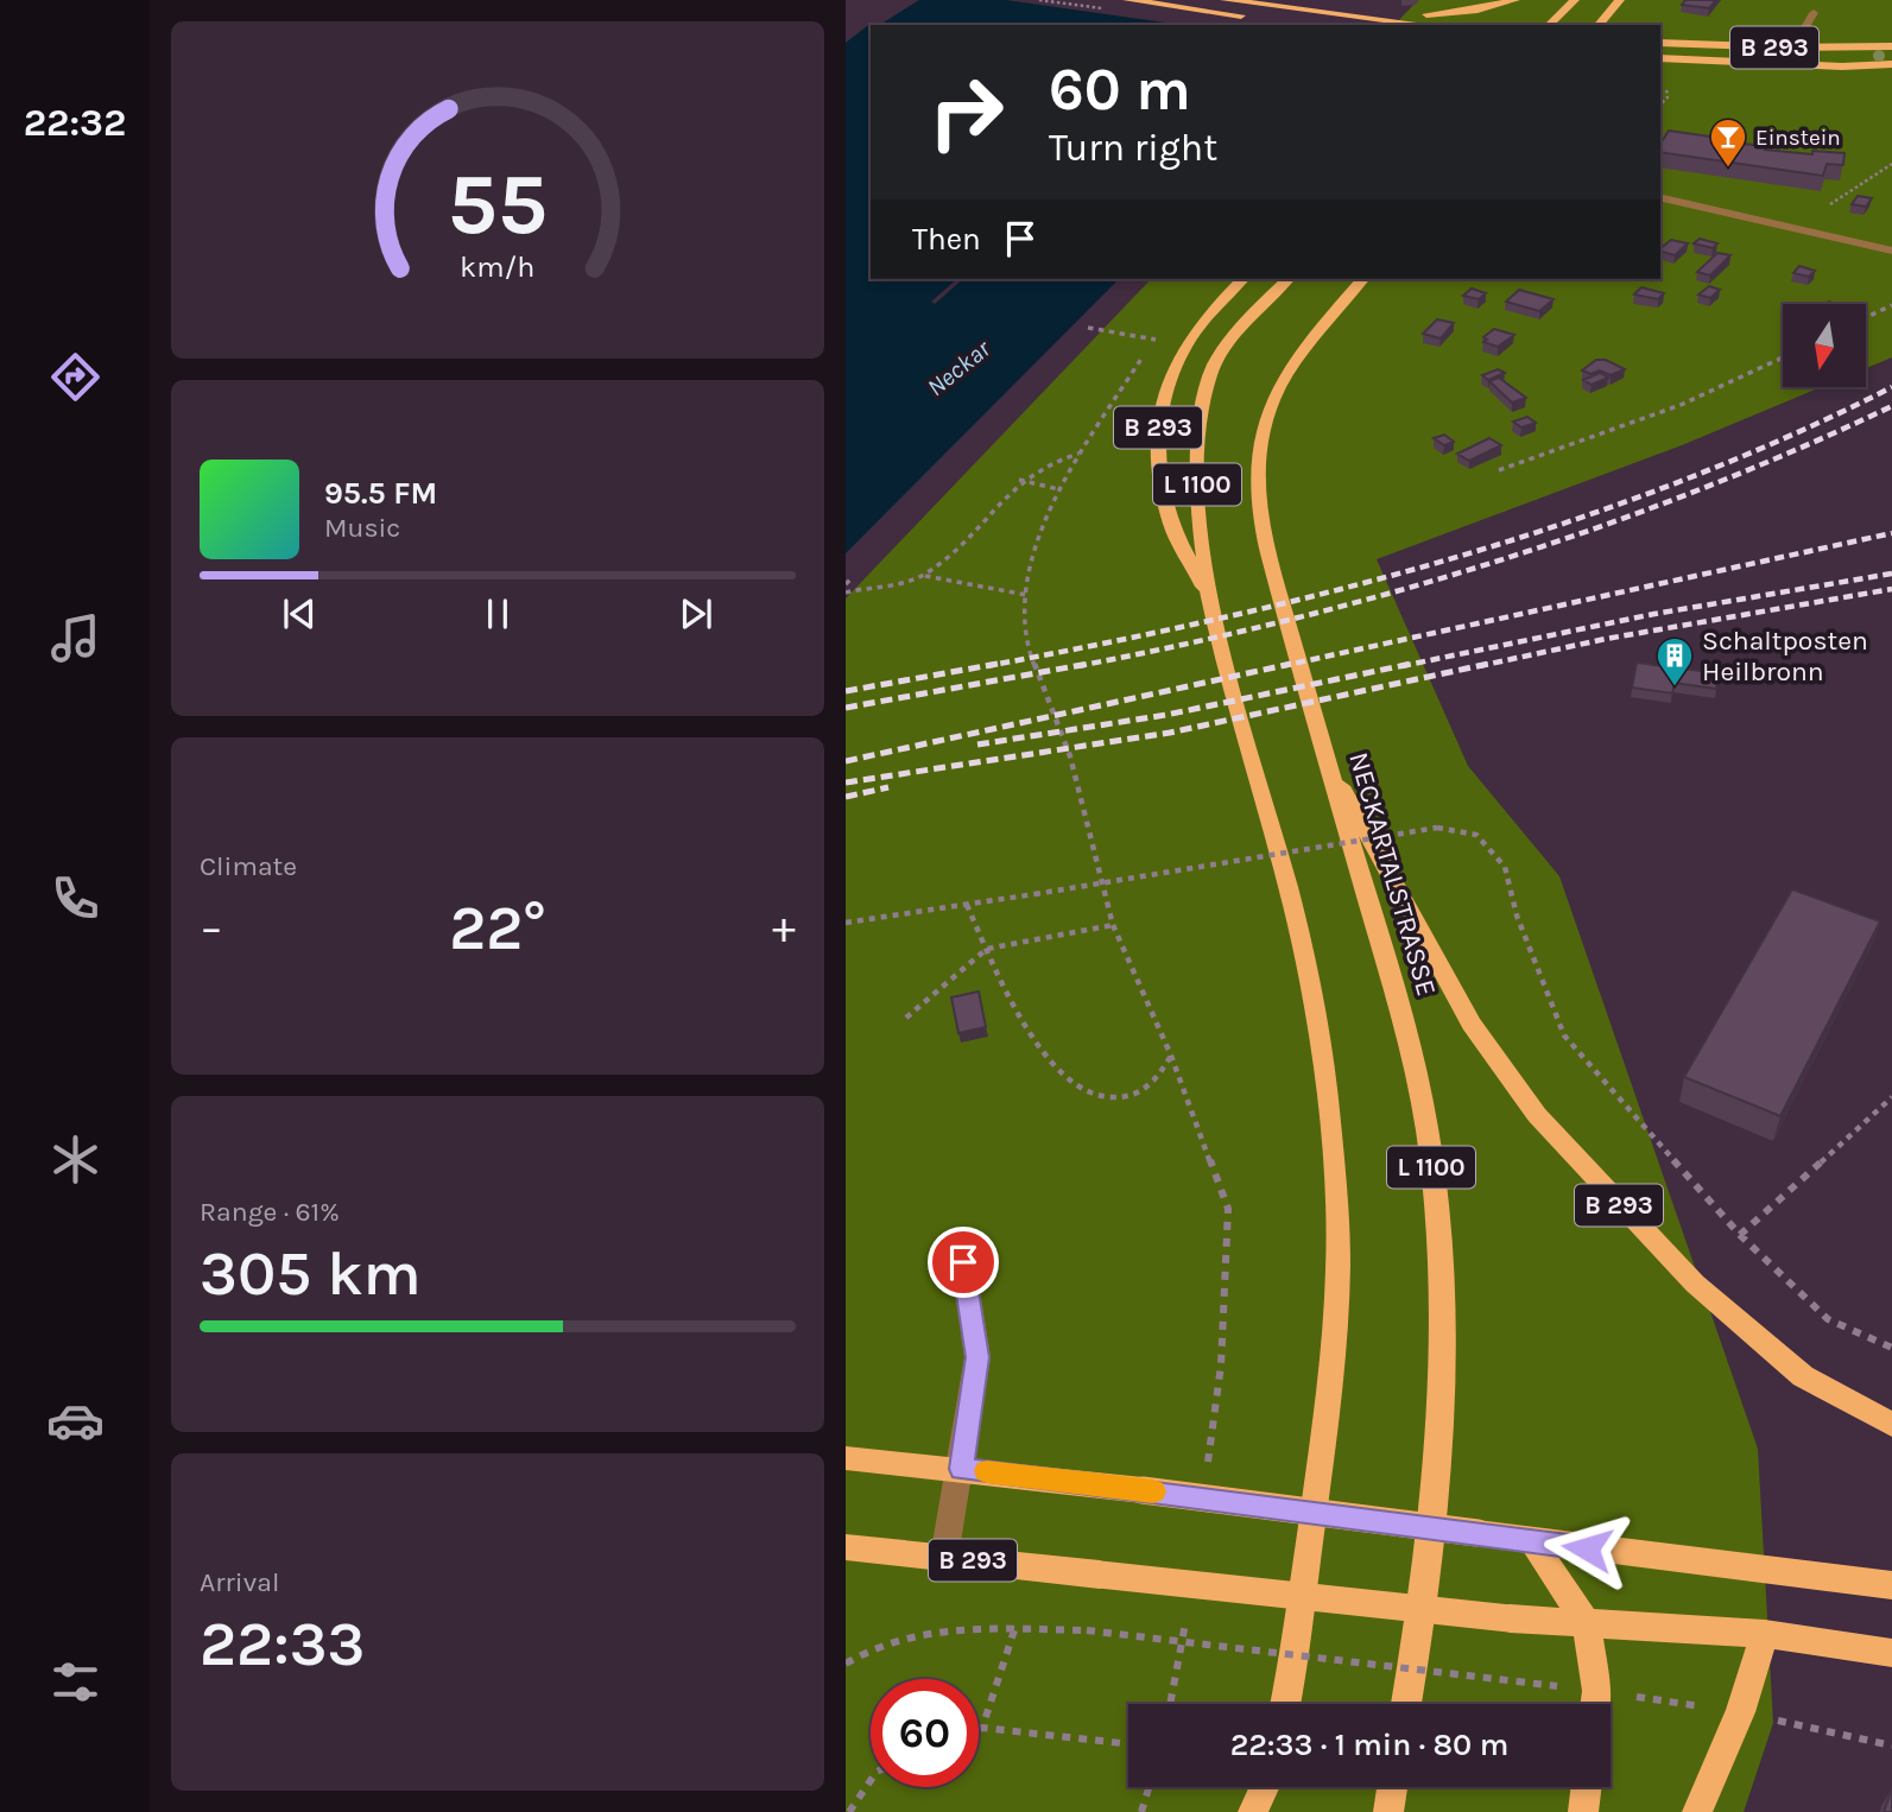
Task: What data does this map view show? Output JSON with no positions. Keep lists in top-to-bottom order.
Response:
{
  "streets": {
    "main road": ["B 293", "L 1100", "NECKARTALSTRASSE"]
  },
  "crossings": [
    ["B 293", "L 1100"],
    ["B 293", "NECKARTALSTRASSE"]
  ],
  "water": ["Neckar"],
  "places": {
    "bar": ["Einstein"],
    "building": ["Schaltposten Heilbronn"]
  },
  "north": "bottom",
  "page": {
    "tabs": "22:32",
    "turn": ["60 m", "Turn right"],
    "then": "Then",
    "song": ["95.5 FM", "Music"],
    "tile": [
      "Climate",
      ["Range · 61%", "305 km"],
      ["Arrival", "22:33"]
    ],
    "heat": ["−", "22°", "+"],
    "limit": "60",
    "trip": "22:33 · 1 min · 80 m",
    "gauge": ["55", "km/h"]
  }
}
